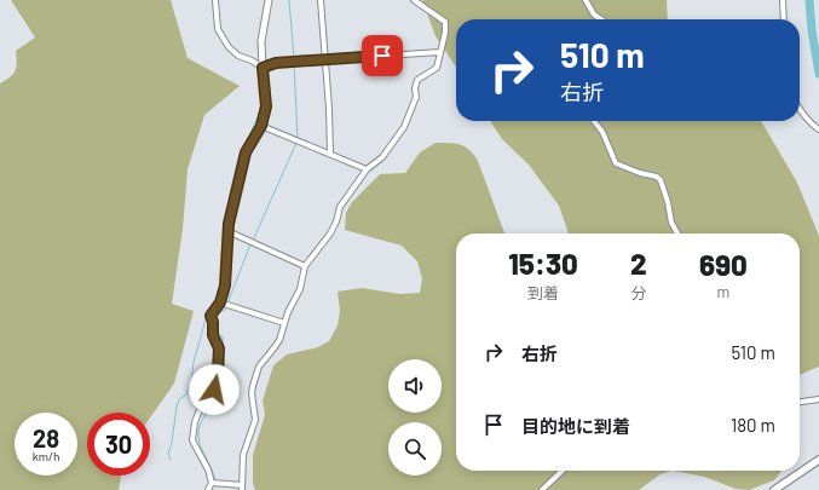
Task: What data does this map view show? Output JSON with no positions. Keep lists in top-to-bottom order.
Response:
{
  "page": {
    "turn": ["510 m", "右折"],
    "eta": [
      "15:30",
      "到着",
      "2",
      "分",
      "690",
      "m"
    ],
    "list": [
      {
        "name": "右折",
        "value": "510 m"
      },
      {
        "name": "目的地に到着",
        "value": "180 m"
      }
    ],
    "speed": "28 km/h",
    "limit": "30"
  }
}
